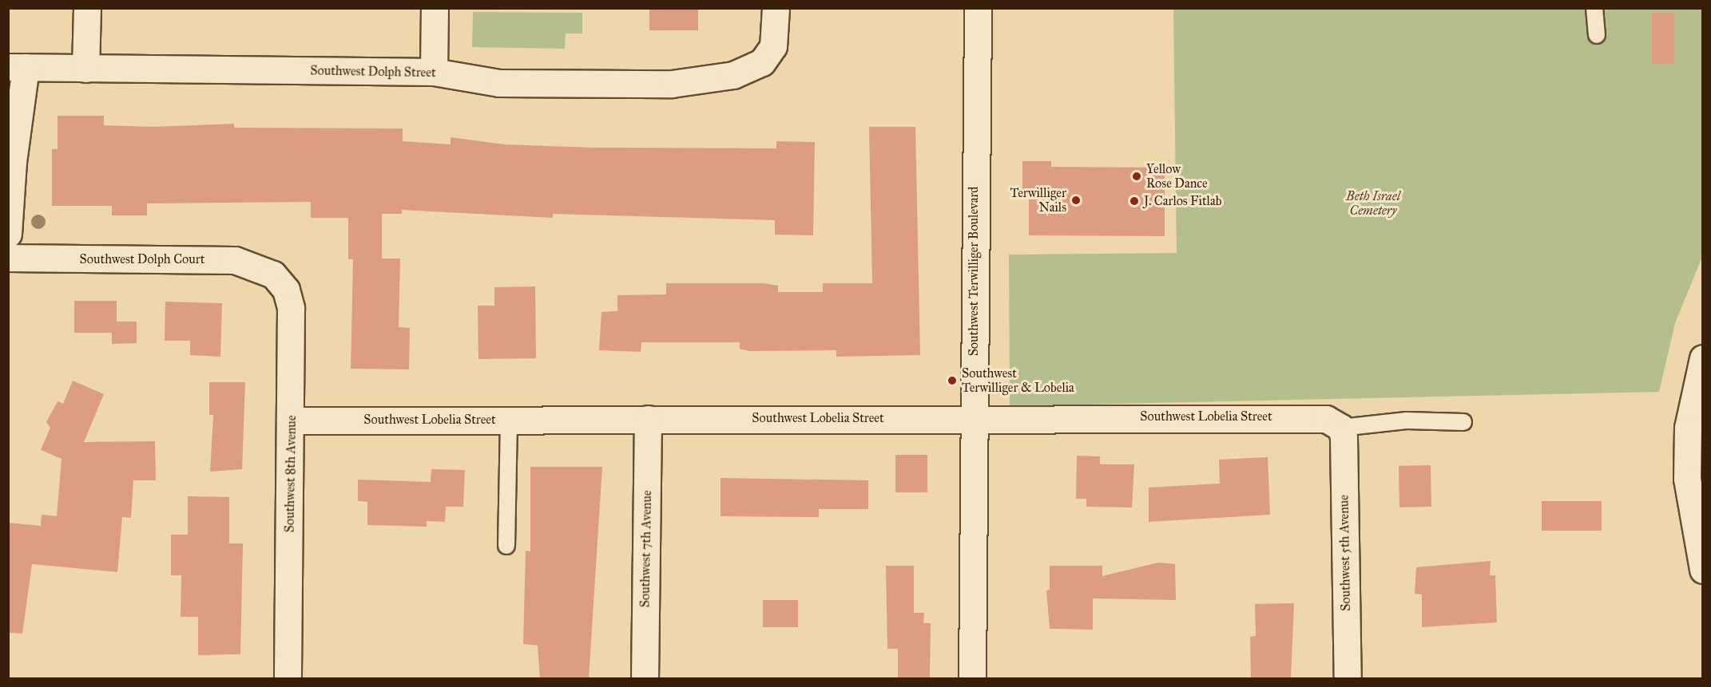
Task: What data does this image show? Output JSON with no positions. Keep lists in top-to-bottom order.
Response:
{
  "streets": {
    "street": [
      "Southwest Dolph Street",
      "Southwest Dolph Court",
      "Southwest Terwilliger Boulevard",
      "Southwest Lobelia Street",
      "Southwest 8th Avenue",
      "Southwest 7th Avenue",
      "Southwest 5th Avenue"
    ]
  },
  "crossings": [
    ["Southwest Dolph Court", "Southwest 8th Avenue"],
    ["Southwest Terwilliger Boulevard", "Southwest Lobelia Street"],
    ["Southwest Lobelia Street", "Southwest 8th Avenue"],
    ["Southwest Lobelia Street", "Southwest 7th Avenue"],
    ["Southwest Lobelia Street", "Southwest 5th Avenue"]
  ],
  "parks": ["Beth Israel Cemetery"],
  "places": [
    "Yellow Rose Dance",
    "Terwilliger Nails",
    "J. Carlos Fitlab",
    "Southwest Terwilliger & Lobelia"
  ]
}
